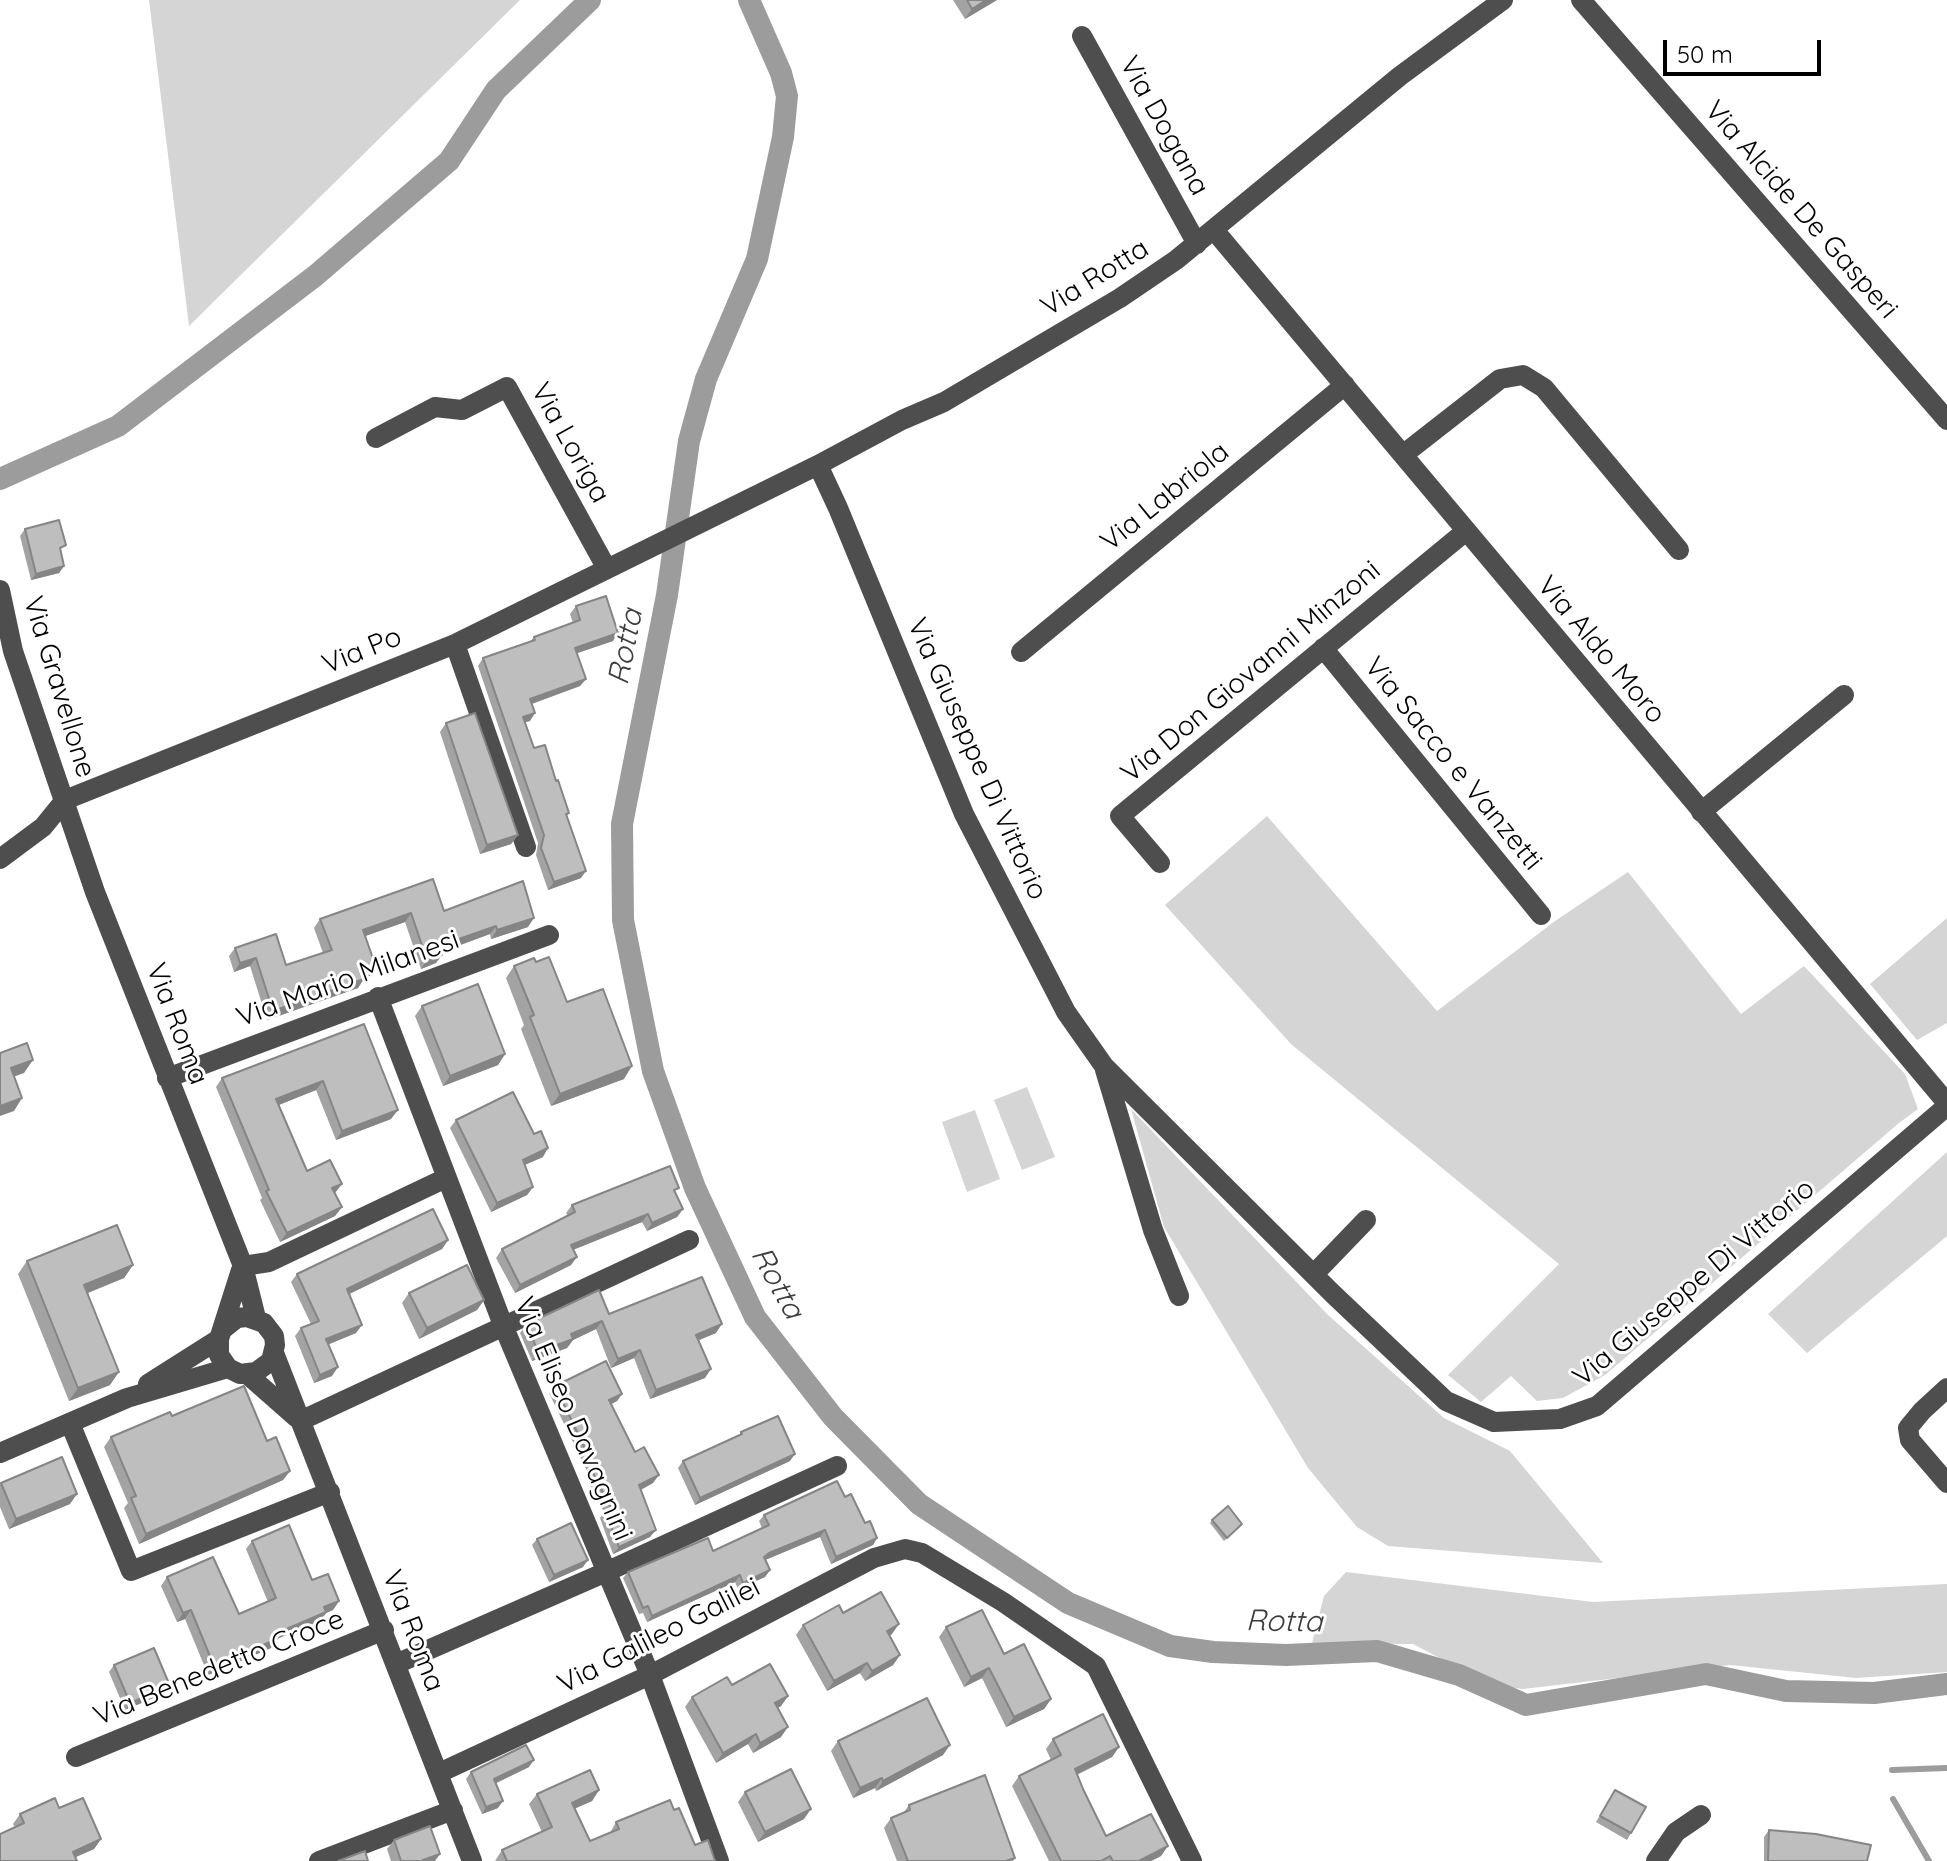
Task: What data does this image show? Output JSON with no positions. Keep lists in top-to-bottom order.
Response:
{
  "streets": {
    "street": [
      "Via Dogana",
      "Via Alcide De Gasperi",
      "Via Rotta",
      "Via Loriga",
      "Via Labriola",
      "Via Aldo Moro",
      "Via Po",
      "Via Don Giovanni Minzoni",
      "Via Gravellone",
      "Via Giuseppe Di Vittorio",
      "Via Sacco e Vanzetti",
      "Via Mario Milanesi",
      "Via Roma",
      "Via Eliseo Davagnini",
      "Via Galileo Galilei",
      "Via Benedetto Croce"
    ]
  },
  "crossings": [
    ["Via Dogana", "Via Rotta"],
    ["Via Rotta", "Via Aldo Moro"],
    ["Via Rotta", "Via Po"],
    ["Via Rotta", "Via Giuseppe Di Vittorio"],
    ["Via Loriga", "Via Po"],
    ["Via Labriola", "Via Aldo Moro"],
    ["Via Aldo Moro", "Via Don Giovanni Minzoni"],
    ["Via Aldo Moro", "Via Giuseppe Di Vittorio"],
    ["Via Po", "Via Gravellone"],
    ["Via Po", "Via Roma"],
    ["Via Don Giovanni Minzoni", "Via Sacco e Vanzetti"],
    ["Via Gravellone", "Via Roma"],
    ["Via Mario Milanesi", "Via Roma"],
    ["Via Mario Milanesi", "Via Eliseo Davagnini"],
    ["Via Roma", "Via Galileo Galilei"],
    ["Via Roma", "Via Benedetto Croce"],
    ["Via Eliseo Davagnini", "Via Galileo Galilei"]
  ],
  "water": ["Rotta"],
  "scale_bar": "50 m"
}
